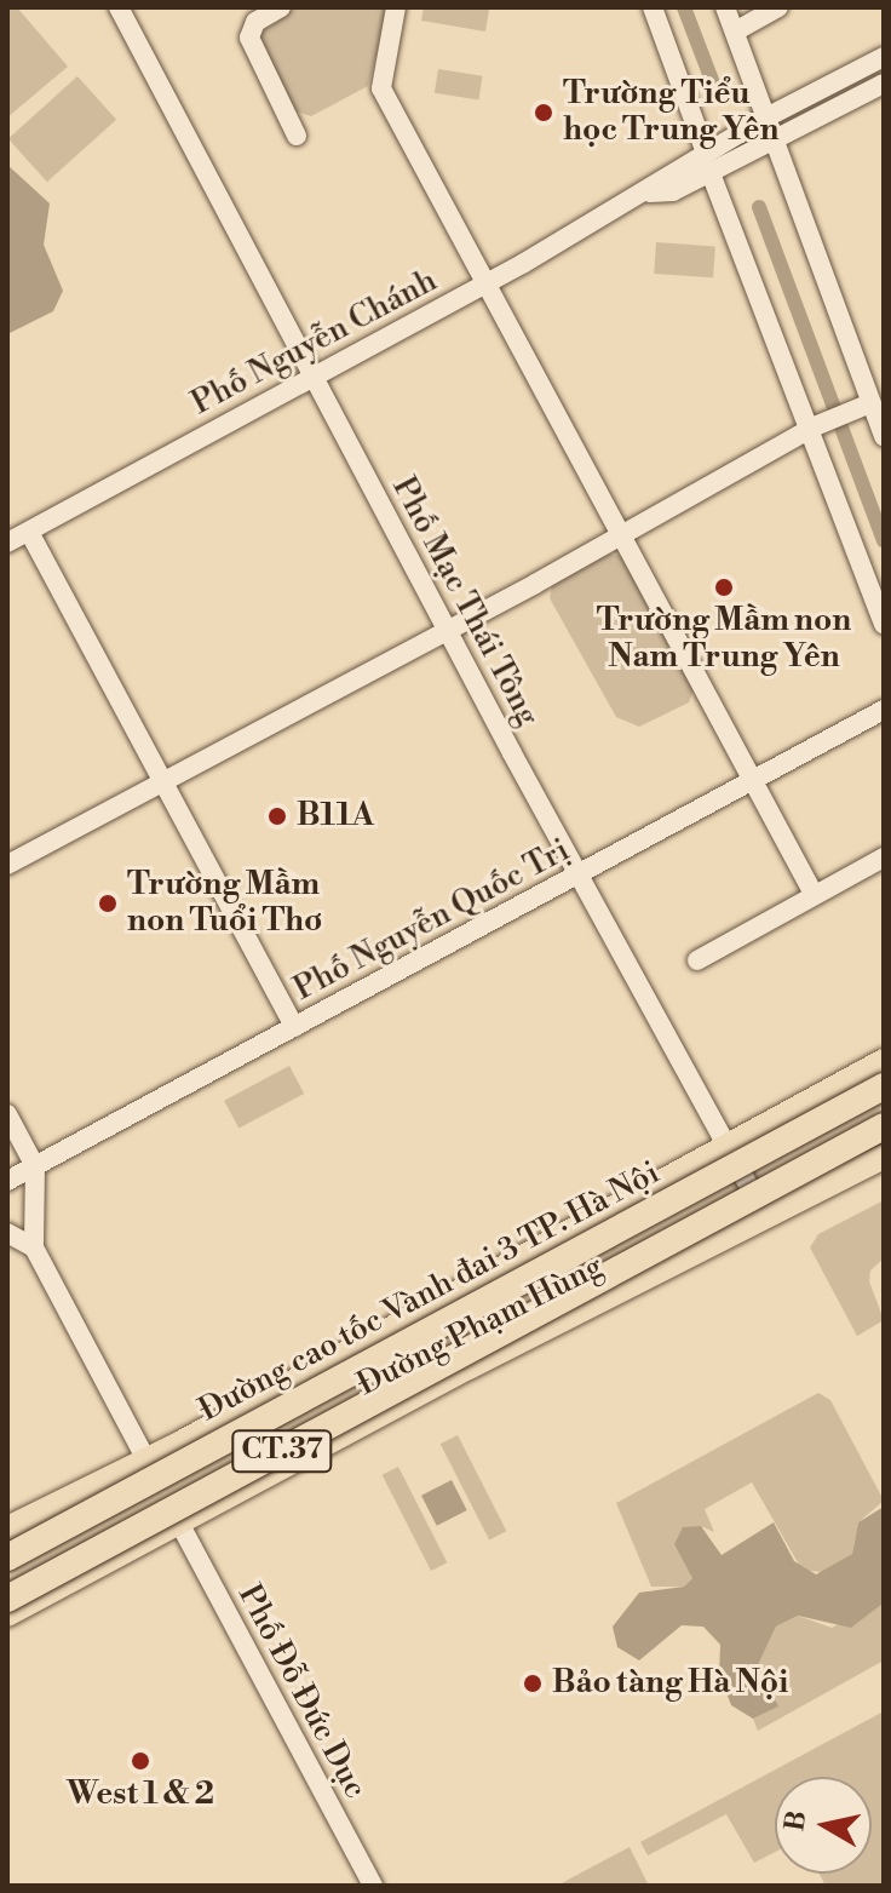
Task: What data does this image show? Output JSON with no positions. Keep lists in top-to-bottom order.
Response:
{
  "streets": {
    "highway": ["Đường cao tốc Vành đai 3 TP. Hà Nội", "CT.37"],
    "main road": ["Đường Phạm Hùng"],
    "street": [
      "Phố Nguyễn Chánh",
      "Phố Mạc Thái Tông",
      "Phố Nguyễn Quốc Trị",
      "Phố Đỗ Đức Dục"
    ]
  },
  "crossings": [
    ["Phố Nguyễn Chánh", "Phố Mạc Thái Tông"],
    ["Phố Mạc Thái Tông", "Phố Nguyễn Quốc Trị"],
    ["Phố Mạc Thái Tông", "Đường Phạm Hùng"],
    ["Đường Phạm Hùng", "Phố Đỗ Đức Dục"]
  ],
  "places": [
    "Trường Tiểu học Trung Yên",
    "Trường Mầm non Nam Trung Yên",
    "B11A",
    "Trường Mầm non Tuổi Thơ",
    "Bảo tàng Hà Nội",
    "West 1 & 2"
  ],
  "north": "left"
}
